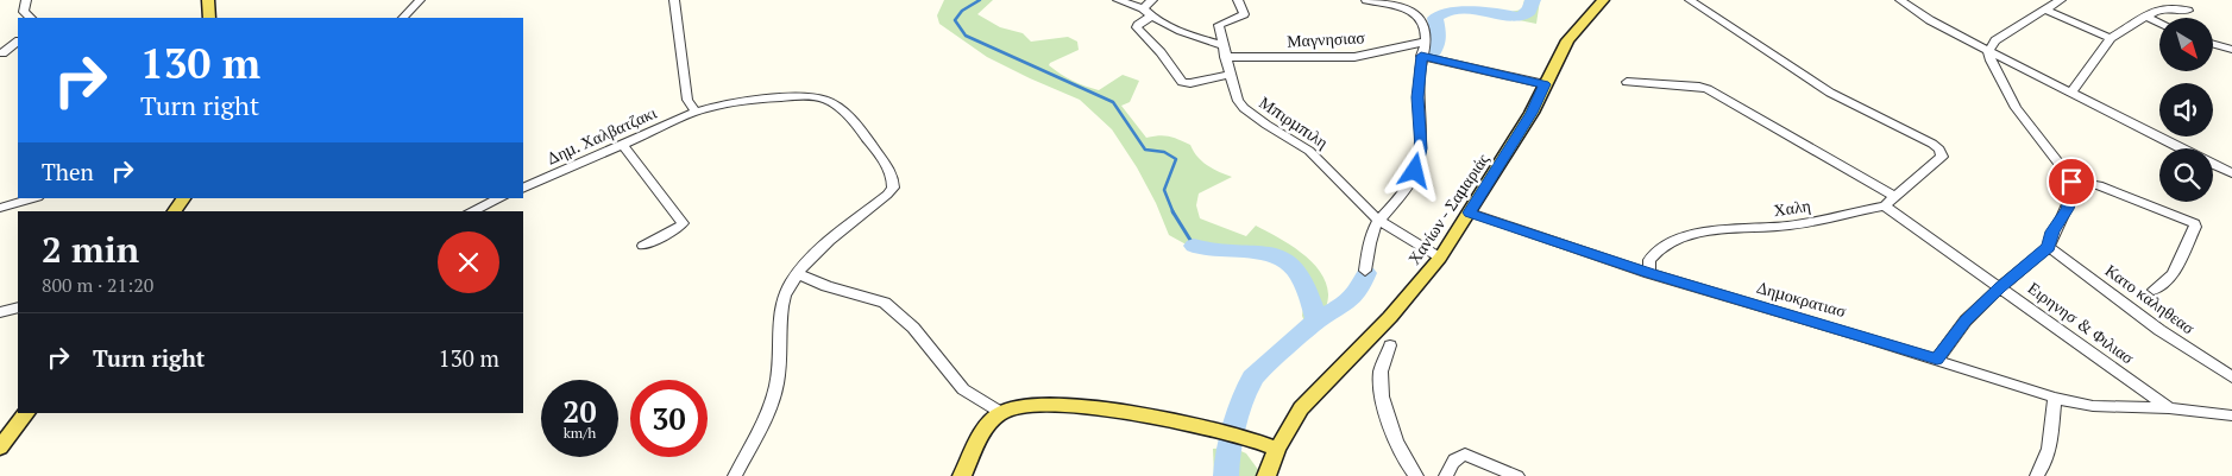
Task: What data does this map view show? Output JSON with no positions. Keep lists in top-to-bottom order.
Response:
{
  "streets": {
    "main road": ["Χανίων - Σαμαριάς"],
    "street": [
      "Μαγνησιασ",
      "Μπιρμπιλη",
      "Δημ. Χαλβατζακι",
      "Χαλη",
      "Δημοκρατιασ",
      "Κατο καληθεασ",
      "Ειρηνησ & Φιλιασ"
    ]
  },
  "crossings": [
    ["Μαγνησιασ", "Μπιρμπιλη"],
    ["Μπιρμπιλη", "Χανίων - Σαμαριάς"],
    ["Χαλη", "Δημοκρατιασ"],
    ["Χαλη", "Ειρηνησ & Φιλιασ"],
    ["Χανίων - Σαμαριάς", "Δημοκρατιασ"],
    ["Δημοκρατιασ", "Ειρηνησ & Φιλιασ"]
  ],
  "north": "bottom right",
  "page": {
    "turn": ["130 m", "Turn right"],
    "then": "Then",
    "heading": ["2 min", "800 m · 21:20"],
    "list": [
      {
        "name": "Turn right",
        "value": "130 m"
      }
    ],
    "speed": "20 km/h",
    "limit": "30"
  }
}
